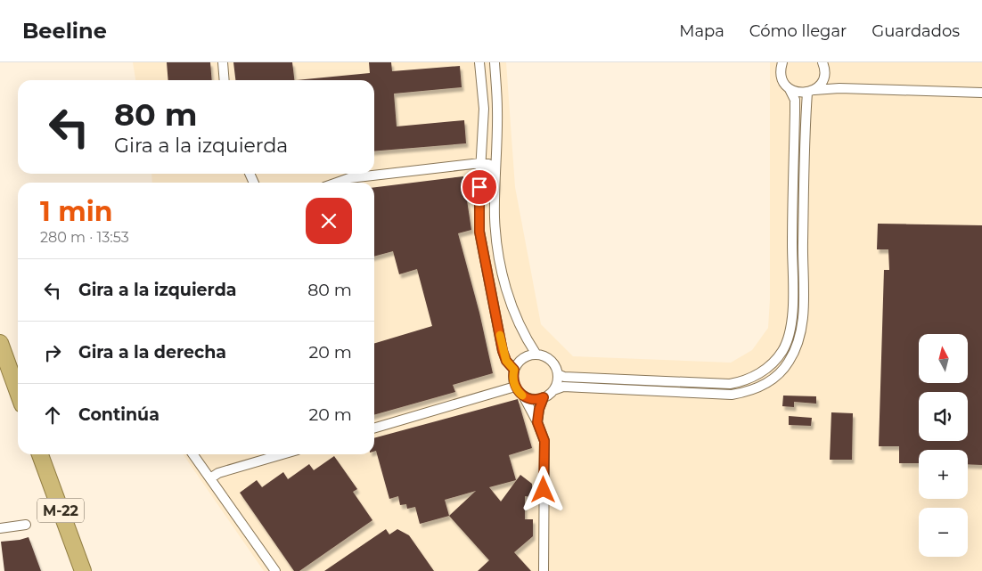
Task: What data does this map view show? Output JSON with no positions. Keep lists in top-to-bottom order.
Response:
{
  "streets": {
    "highway": ["M-22"]
  },
  "north": "top",
  "page": {
    "header": "Beeline",
    "nav": ["Mapa", "Cómo llegar", "Guardados"],
    "turn": ["80 m", "Gira a la izquierda"],
    "heading": ["1 min", "280 m · 13:53"],
    "list": [
      {
        "name": "Gira a la izquierda",
        "value": "80 m"
      },
      {
        "name": "Gira a la derecha",
        "value": "20 m"
      },
      {
        "name": "Continúa",
        "value": "20 m"
      }
    ],
    "map_buttons": ["+", "−"]
  }
}
